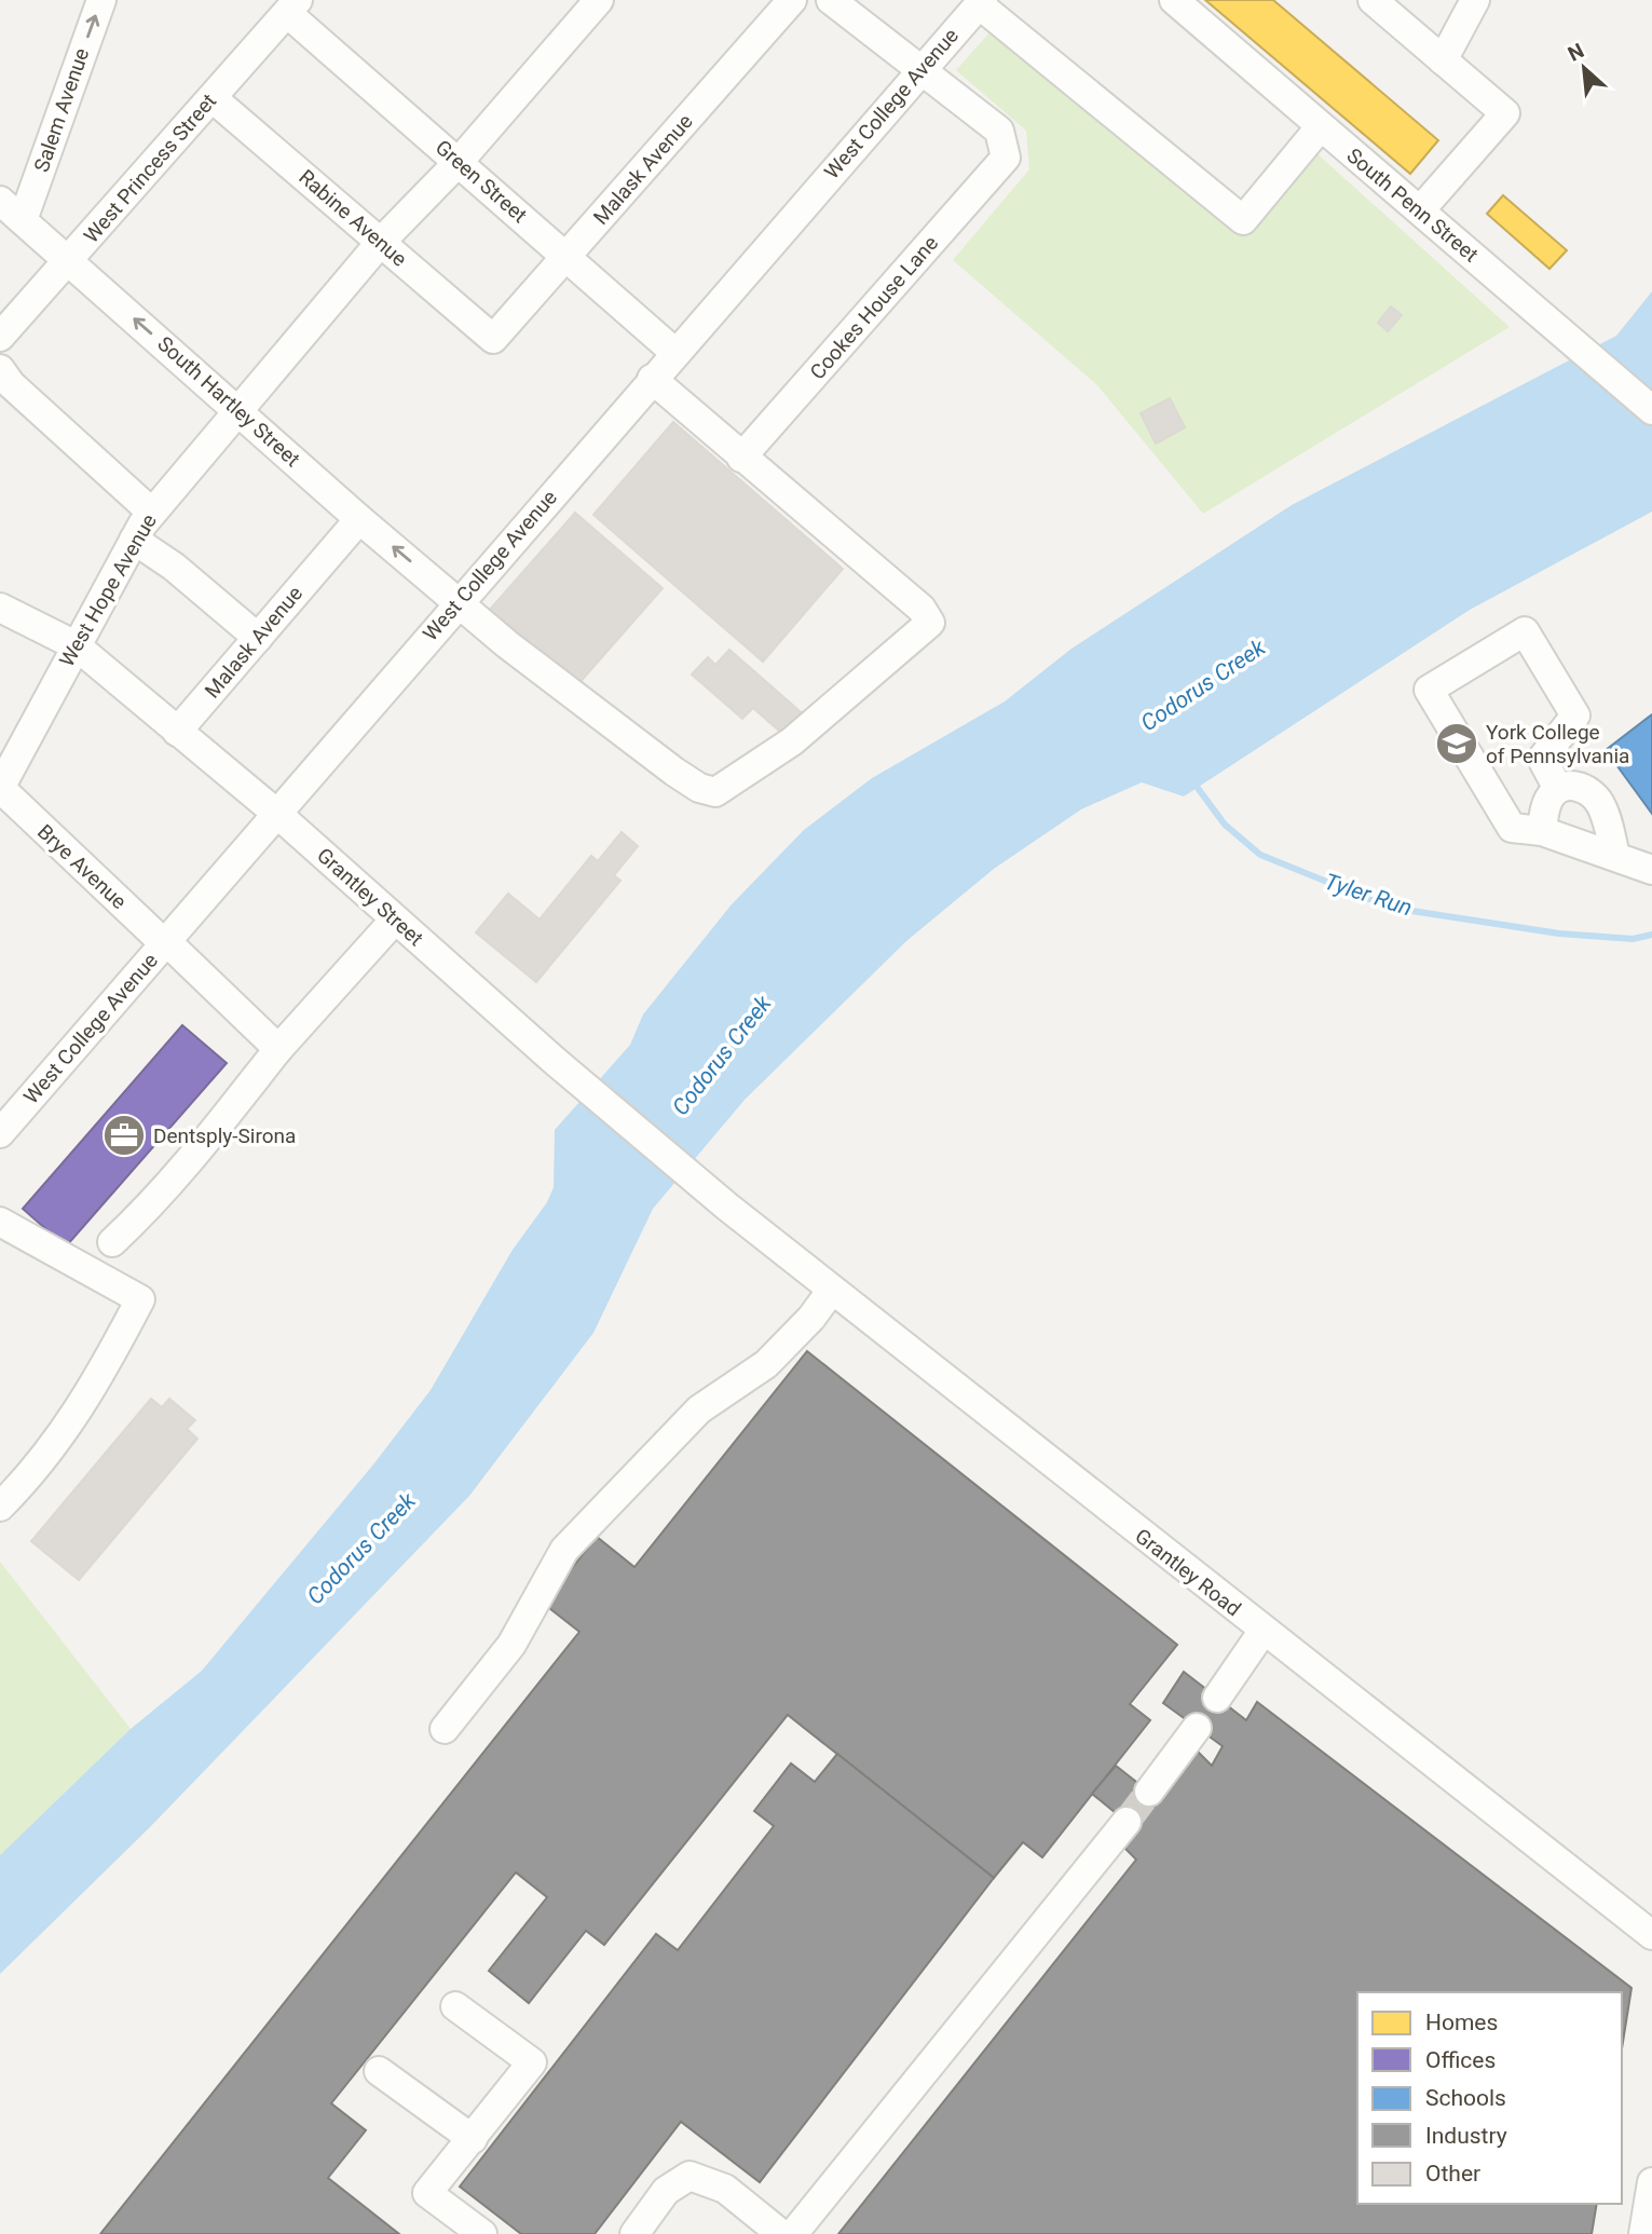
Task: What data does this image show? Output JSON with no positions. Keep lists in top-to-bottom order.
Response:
{
  "streets": {
    "street": [
      "West College Avenue",
      "Salem Avenue",
      "West Princess Street",
      "Malask Avenue",
      "Green Street",
      "South Penn Street",
      "Rabine Avenue",
      "Cookes House Lane",
      "South Hartley Street",
      "West Hope Avenue",
      "Brye Avenue",
      "Grantley Street",
      "Grantley Road"
    ]
  },
  "crossings": [
    ["West College Avenue", "Green Street"],
    ["West College Avenue", "Cookes House Lane"],
    ["West College Avenue", "South Hartley Street"],
    ["West College Avenue", "Brye Avenue"],
    ["West College Avenue", "Grantley Street"],
    ["Salem Avenue", "South Hartley Street"],
    ["West Princess Street", "Green Street"],
    ["West Princess Street", "Rabine Avenue"],
    ["West Princess Street", "South Hartley Street"],
    ["Malask Avenue", "Green Street"],
    ["Malask Avenue", "Rabine Avenue"],
    ["Malask Avenue", "South Hartley Street"],
    ["Malask Avenue", "Grantley Street"],
    ["Green Street", "West Hope Avenue"],
    ["Rabine Avenue", "West Hope Avenue"],
    ["Cookes House Lane", "South Hartley Street"],
    ["South Hartley Street", "West Hope Avenue"],
    ["West Hope Avenue", "Brye Avenue"],
    ["West Hope Avenue", "Grantley Street"],
    ["Grantley Street", "Grantley Road"]
  ],
  "one_way": ["Salem Avenue"],
  "water": ["Codorus Creek", "Tyler Run"],
  "places": {
    "school or university": ["York College of Pennsylvania"],
    "office": ["Dentsply-Sirona"]
  },
  "legend": [
    "Homes",
    "Offices",
    "Schools",
    "Industry",
    "Other"
  ],
  "north": "top left"
}
